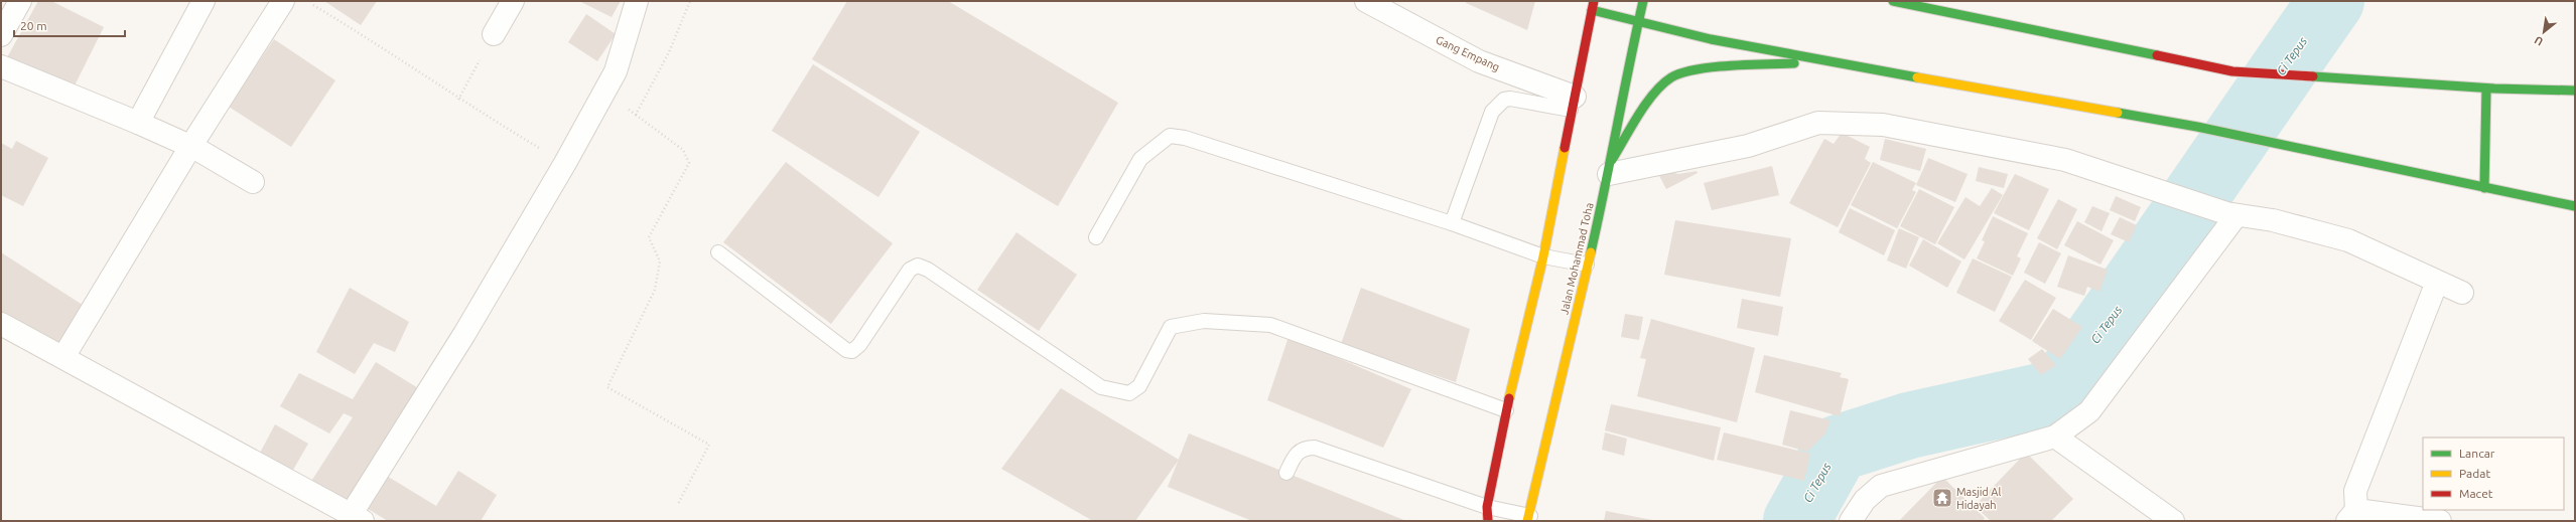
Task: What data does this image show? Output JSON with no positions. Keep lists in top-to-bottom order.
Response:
{
  "streets": {
    "main road": ["Jalan Mohammad Toha"],
    "street": ["Gang Empang"]
  },
  "water": ["Ci Tepus"],
  "places": {
    "temple": ["Masjid Al Hidayah"]
  },
  "legend": ["Lancar", "Padat", "Macet"],
  "scale_bar": "20 m",
  "north": "bottom left"
}
